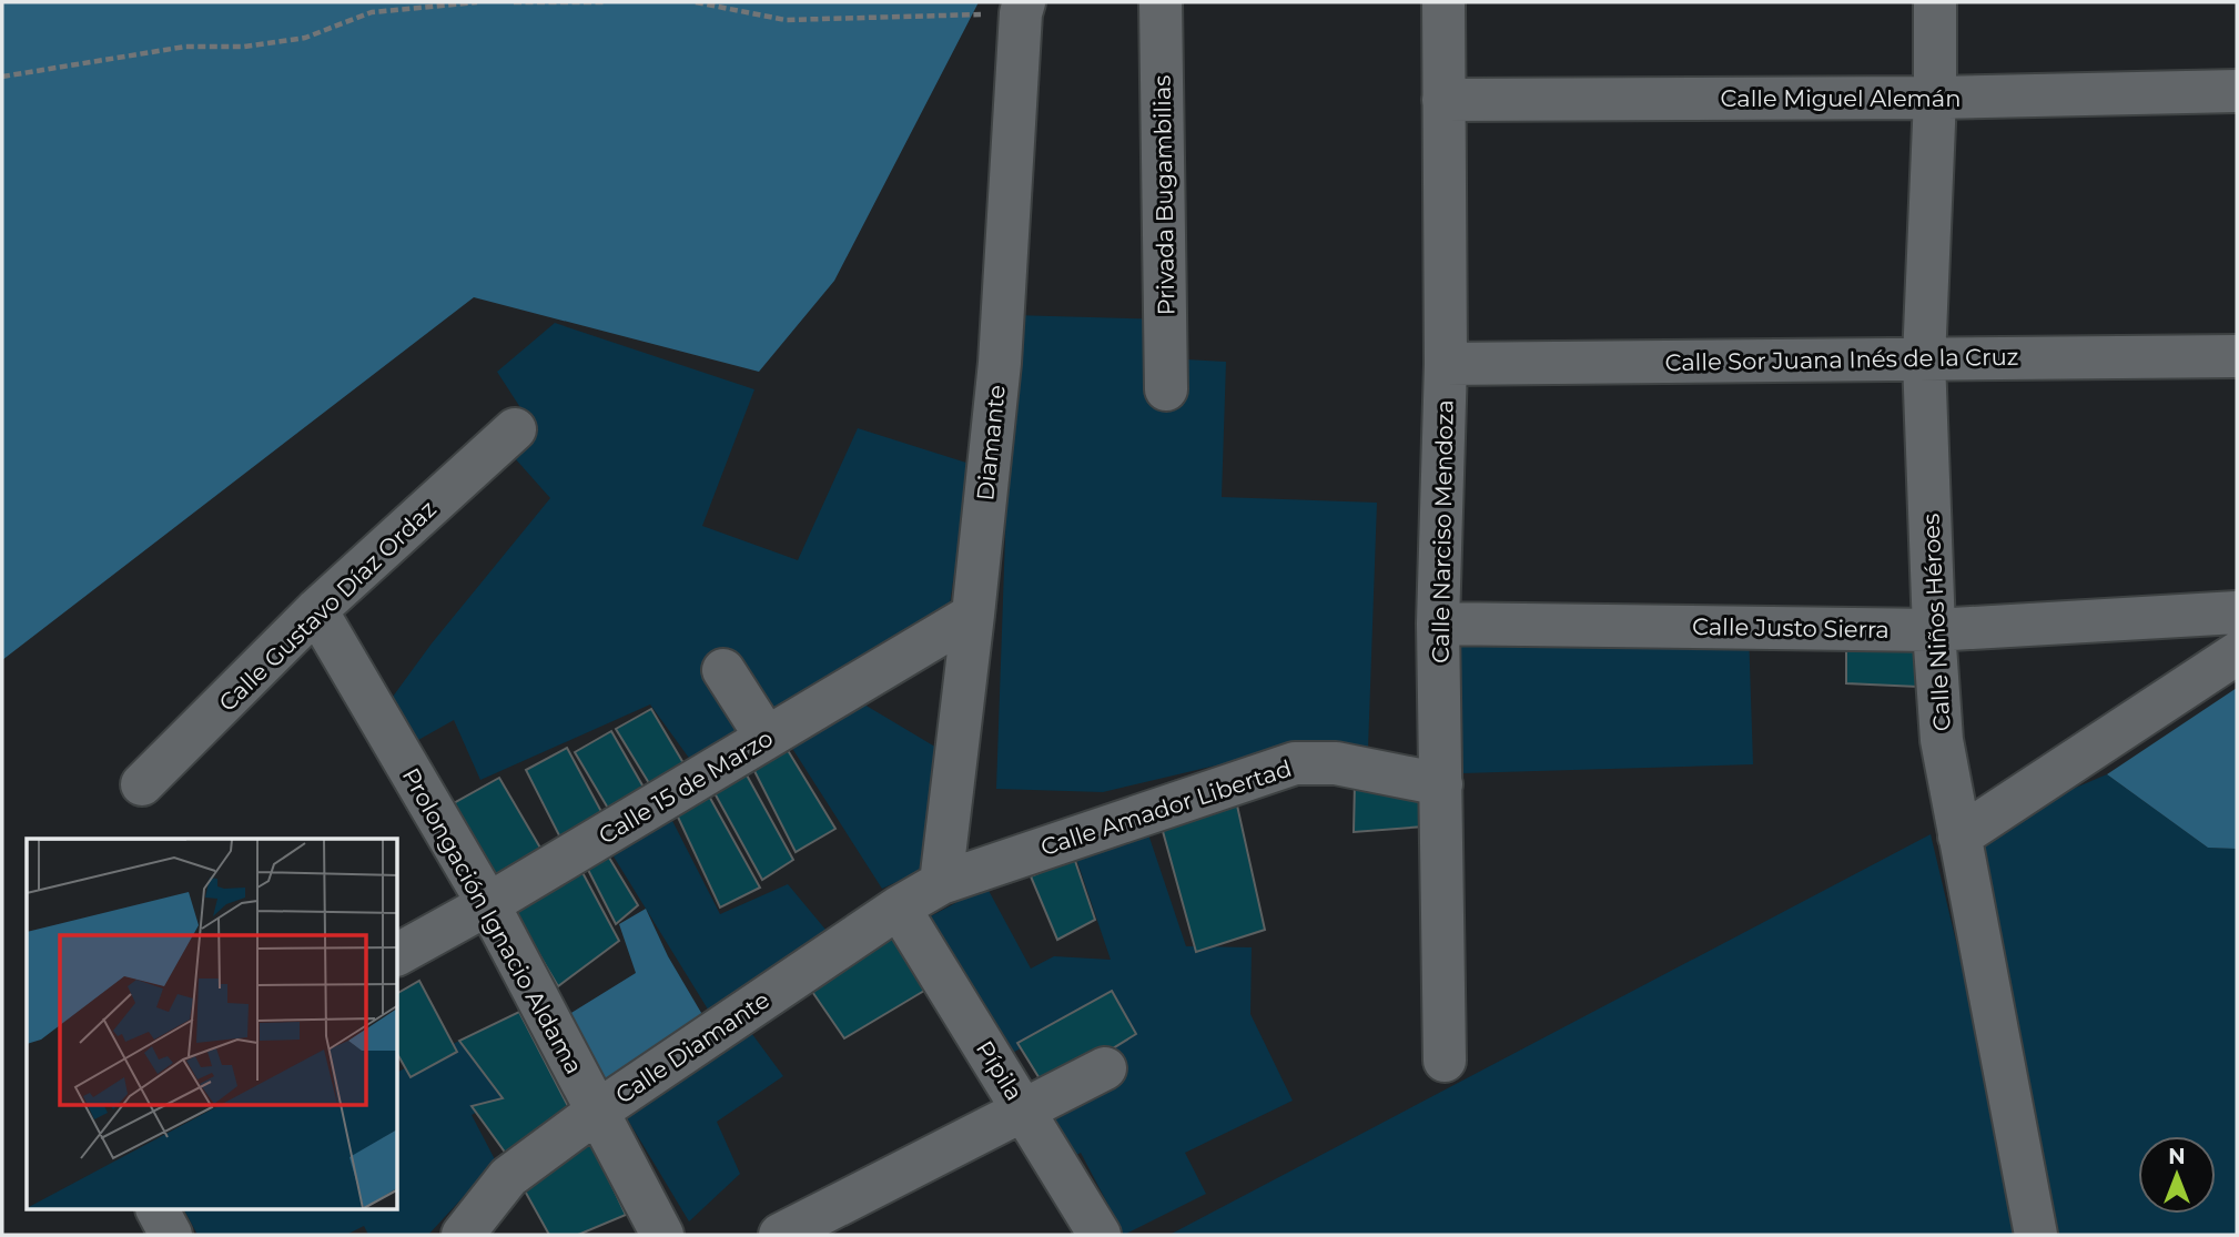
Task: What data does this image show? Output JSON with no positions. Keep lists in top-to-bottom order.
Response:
{
  "streets": {
    "street": [
      "Calle Miguel Alemán",
      "Privada Bugambilias",
      "Calle Sor Juana Inés de la Cruz",
      "Diamante",
      "Calle Narciso Mendoza",
      "Calle Gustavo Díaz Ordaz",
      "Calle Niños Héroes",
      "Calle Justo Sierra",
      "Calle 15 de Marzo",
      "Calle Amador Libertad",
      "Prolongación Ignacio Aldama",
      "Calle Diamante",
      "Pípila"
    ]
  },
  "crossings": [
    ["Calle Miguel Alemán", "Calle Narciso Mendoza"],
    ["Calle Miguel Alemán", "Calle Niños Héroes"],
    ["Calle Sor Juana Inés de la Cruz", "Calle Narciso Mendoza"],
    ["Calle Sor Juana Inés de la Cruz", "Calle Niños Héroes"],
    ["Diamante", "Calle 15 de Marzo"],
    ["Diamante", "Calle Amador Libertad"],
    ["Diamante", "Calle Diamante"],
    ["Calle Narciso Mendoza", "Calle Justo Sierra"],
    ["Calle Narciso Mendoza", "Calle Amador Libertad"],
    ["Calle Gustavo Díaz Ordaz", "Prolongación Ignacio Aldama"],
    ["Calle Niños Héroes", "Calle Justo Sierra"],
    ["Calle 15 de Marzo", "Prolongación Ignacio Aldama"],
    ["Calle Amador Libertad", "Calle Diamante"],
    ["Prolongación Ignacio Aldama", "Calle Diamante"],
    ["Calle Diamante", "Pípila"]
  ],
  "north": "top"
}
